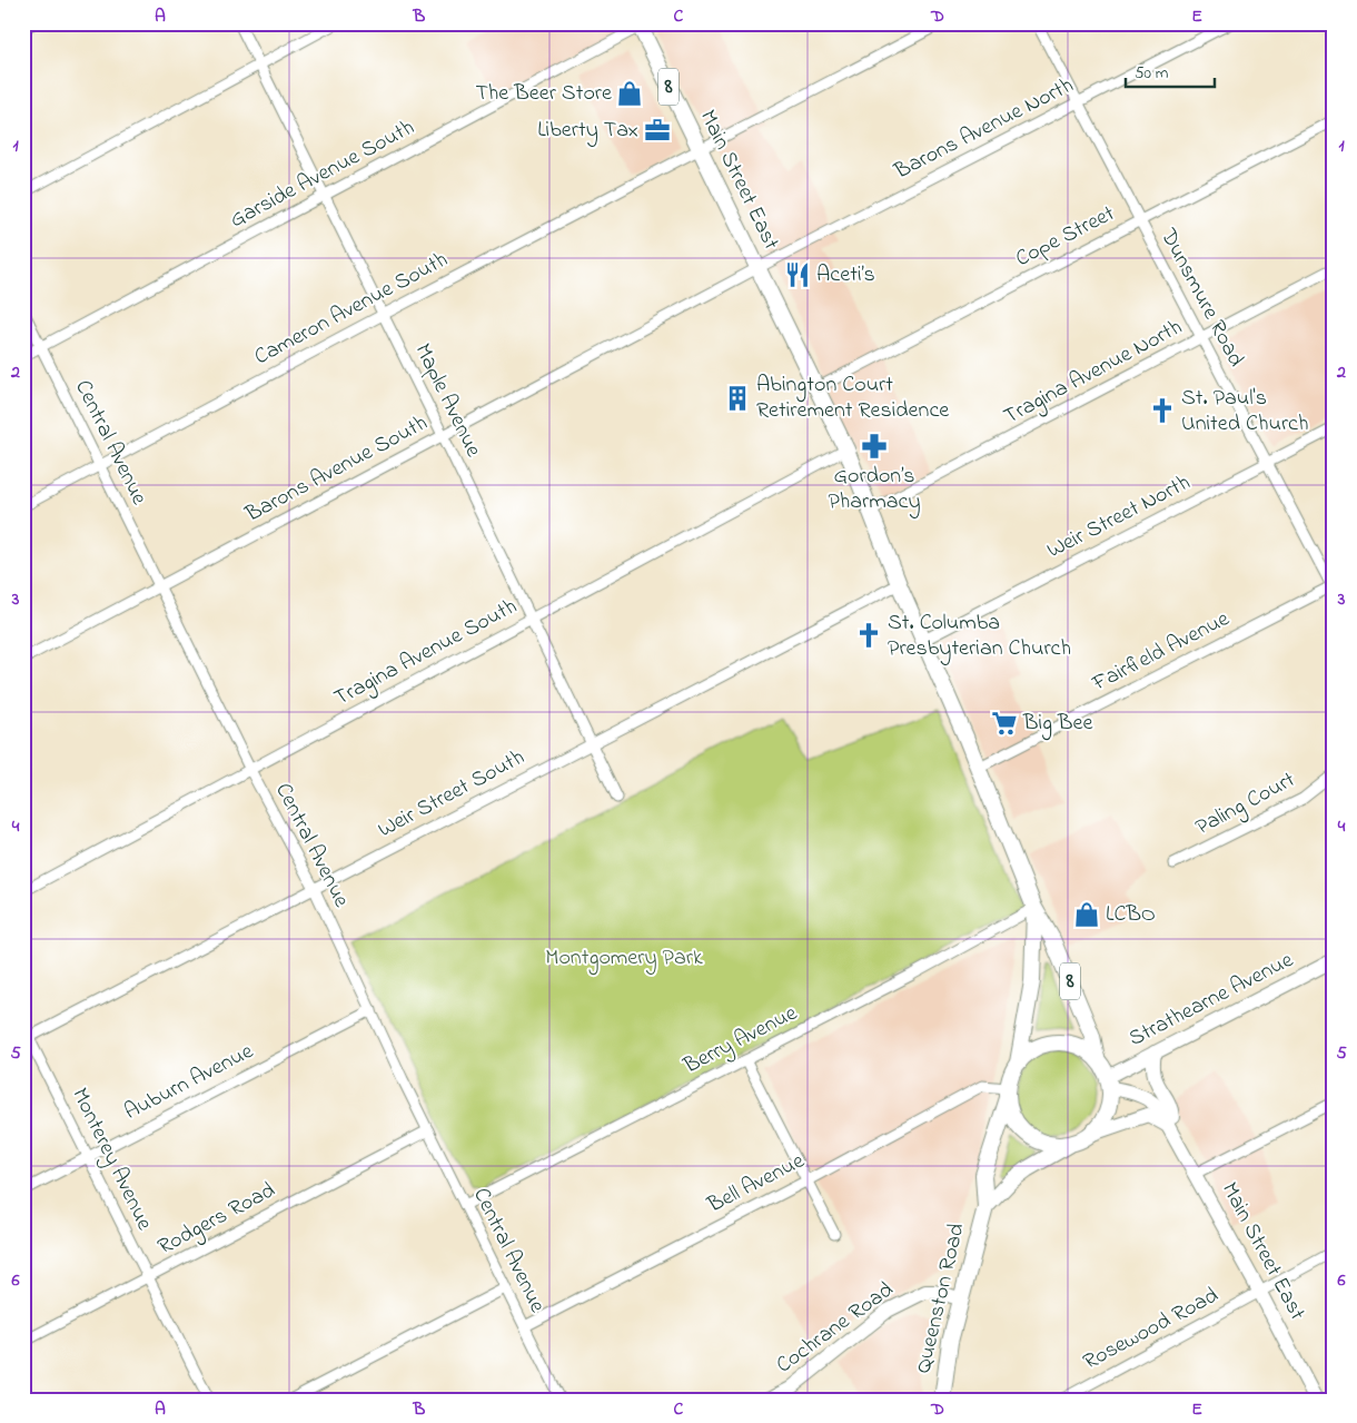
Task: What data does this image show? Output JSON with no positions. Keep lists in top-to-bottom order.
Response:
{
  "streets": {
    "main road": ["8", "Main Street East", "Queenston Road"],
    "street": [
      "Barons Avenue North",
      "Garside Avenue South",
      "Cope Street",
      "Dunsmure Road",
      "Cameron Avenue South",
      "Tragina Avenue North",
      "Maple Avenue",
      "Central Avenue",
      "Barons Avenue South",
      "Weir Street North",
      "Fairfield Avenue",
      "Tragina Avenue South",
      "Weir Street South",
      "Paling Court",
      "Strathearne Avenue",
      "Berry Avenue",
      "Auburn Avenue",
      "Monterey Avenue",
      "Bell Avenue",
      "Rodgers Road",
      "Cochrane Road",
      "Rosewood Road"
    ]
  },
  "crossings": [
    ["Barons Avenue North", "Main Street East"],
    ["Barons Avenue North", "Dunsmure Road"],
    ["Barons Avenue North", "Barons Avenue South"],
    ["Garside Avenue South", "Main Street East"],
    ["Garside Avenue South", "Maple Avenue"],
    ["Garside Avenue South", "Central Avenue"],
    ["Main Street East", "Cope Street"],
    ["Main Street East", "Cameron Avenue South"],
    ["Main Street East", "Tragina Avenue North"],
    ["Main Street East", "Barons Avenue South"],
    ["Main Street East", "Weir Street North"],
    ["Main Street East", "Fairfield Avenue"],
    ["Main Street East", "Tragina Avenue South"],
    ["Main Street East", "Weir Street South"],
    ["Main Street East", "Strathearne Avenue"],
    ["Main Street East", "Berry Avenue"],
    ["Main Street East", "Bell Avenue"],
    ["Main Street East", "Queenston Road"],
    ["Main Street East", "Rosewood Road"],
    ["Cope Street", "Dunsmure Road"],
    ["Dunsmure Road", "Tragina Avenue North"],
    ["Dunsmure Road", "Weir Street North"],
    ["Dunsmure Road", "Fairfield Avenue"],
    ["Cameron Avenue South", "Maple Avenue"],
    ["Cameron Avenue South", "Central Avenue"],
    ["Maple Avenue", "Barons Avenue South"],
    ["Maple Avenue", "Tragina Avenue South"],
    ["Maple Avenue", "Weir Street South"],
    ["Central Avenue", "Barons Avenue South"],
    ["Central Avenue", "Tragina Avenue South"],
    ["Central Avenue", "Weir Street South"],
    ["Central Avenue", "Berry Avenue"],
    ["Central Avenue", "Auburn Avenue"],
    ["Central Avenue", "Bell Avenue"],
    ["Central Avenue", "Rodgers Road"],
    ["Weir Street South", "Monterey Avenue"],
    ["Strathearne Avenue", "Bell Avenue"],
    ["Strathearne Avenue", "Queenston Road"],
    ["Auburn Avenue", "Monterey Avenue"],
    ["Monterey Avenue", "Rodgers Road"],
    ["Bell Avenue", "Queenston Road"],
    ["Queenston Road", "Cochrane Road"]
  ],
  "parks": ["Montgomery Park"],
  "places": {
    "shop": ["The Beer Store", "LCBO"],
    "office": ["Liberty Tax"],
    "restaurant": ["Aceti’s"],
    "building": ["Abington Court Retirement Residence"],
    "church": ["St. Paul's United Church", "St. Columba Presbyterian Church"],
    "pharmacy": ["Gordon’s Pharmacy"],
    "supermarket": ["Big Bee"]
  },
  "scale_bar": "50 m",
  "grid": {
    "columns": [
      "A",
      "B",
      "C",
      "D",
      "E"
    ],
    "rows": [
      "1",
      "2",
      "3",
      "4",
      "5",
      "6"
    ]
  }
}
